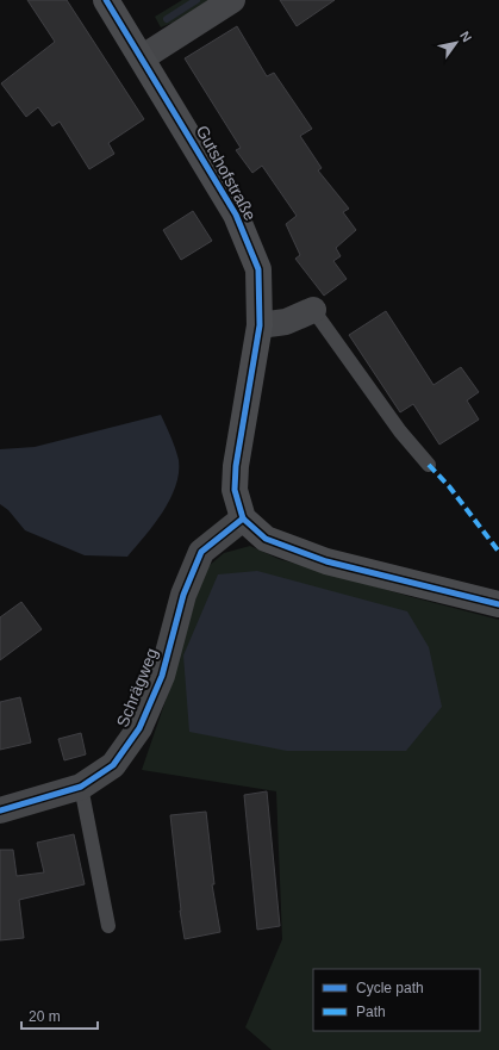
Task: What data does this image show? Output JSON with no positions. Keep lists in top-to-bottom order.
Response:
{
  "streets": {
    "street": ["Gutshofstraße", "Schrägweg"]
  },
  "crossings": [
    ["Gutshofstraße", "Schrägweg"]
  ],
  "legend": ["Cycle path", "Path"],
  "scale_bar": "20 m",
  "north": "top right"
}
